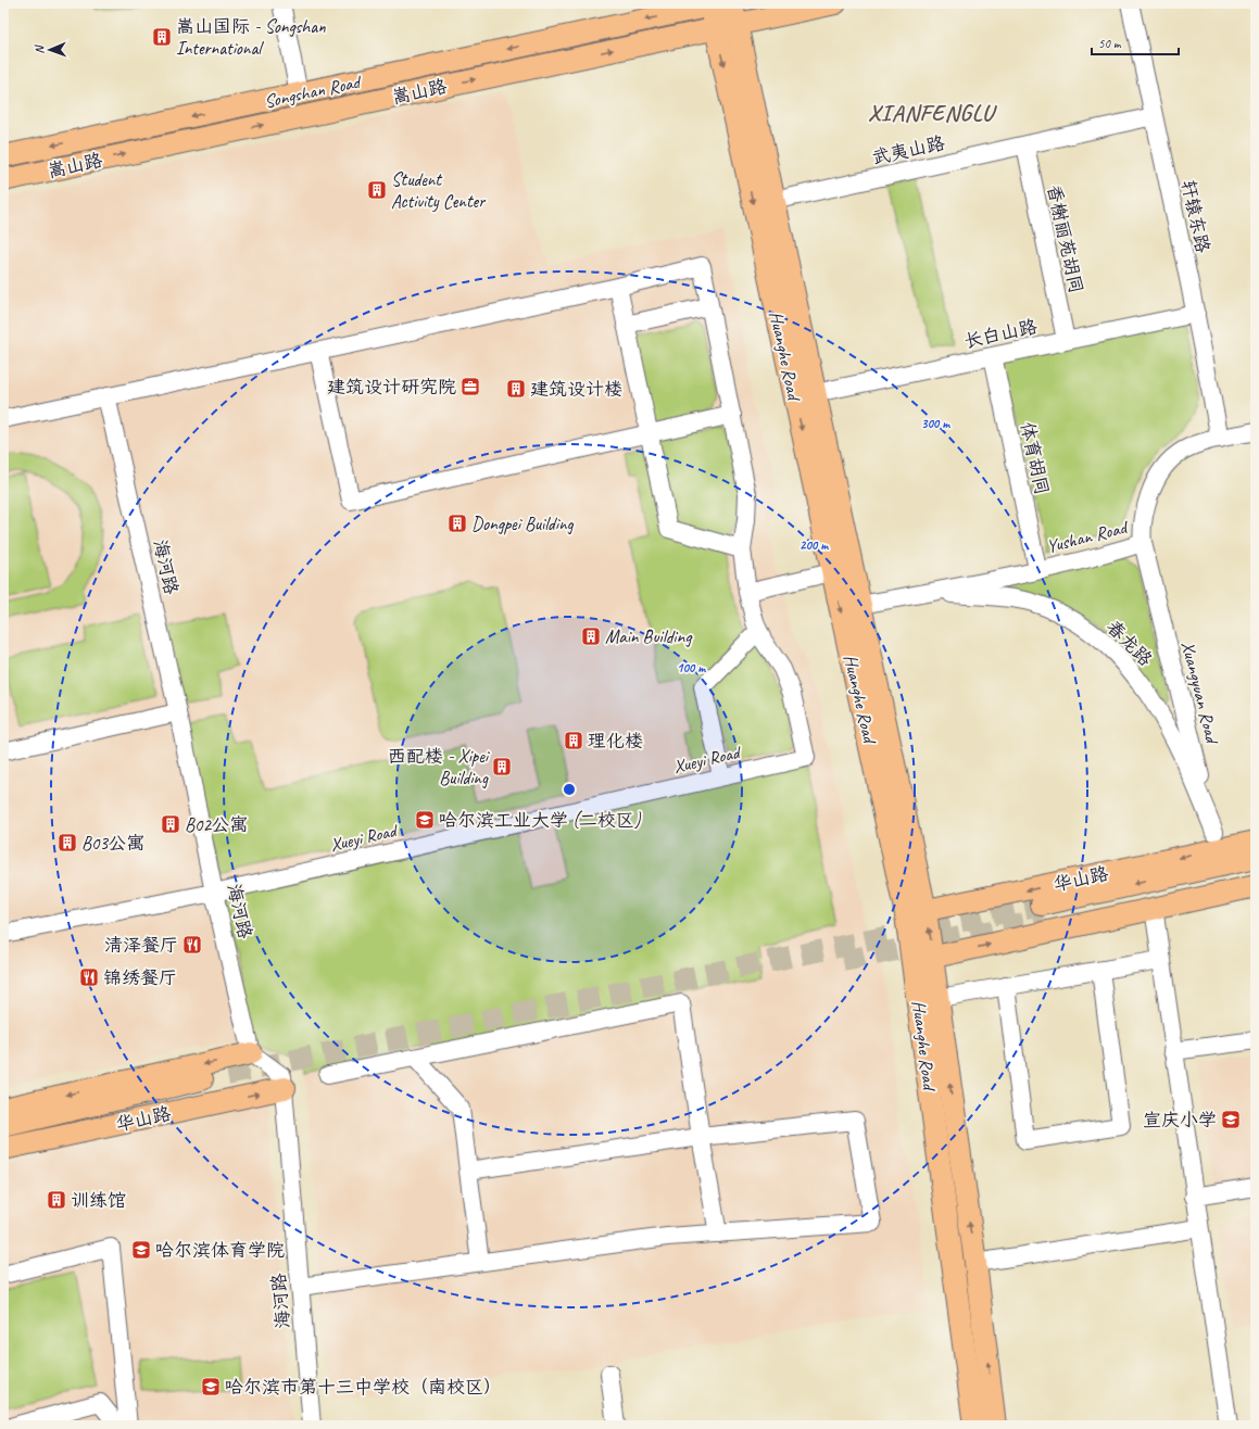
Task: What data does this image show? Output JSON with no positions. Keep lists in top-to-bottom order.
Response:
{
  "streets": {
    "main road": [
      "Songshan Road",
      "嵩山路",
      "Huanghe Road",
      "华山路"
    ],
    "street": [
      "武夷山路",
      "轩辕东路",
      "香榭丽苑胡同",
      "长白山路",
      "体育胡同",
      "Yushan Road",
      "海河路",
      "春龙路",
      "Xuangyuan Road",
      "Xueyi Road"
    ]
  },
  "crossings": [
    ["Songshan Road", "Huanghe Road"],
    ["嵩山路", "Huanghe Road"],
    ["武夷山路", "轩辕东路"],
    ["武夷山路", "香榭丽苑胡同"],
    ["武夷山路", "Huanghe Road"],
    ["轩辕东路", "长白山路"],
    ["轩辕东路", "Yushan Road"],
    ["香榭丽苑胡同", "长白山路"],
    ["长白山路", "Huanghe Road"],
    ["长白山路", "体育胡同"],
    ["Huanghe Road", "Yushan Road"],
    ["Huanghe Road", "华山路"],
    ["体育胡同", "Yushan Road"],
    ["Yushan Road", "春龙路"],
    ["Yushan Road", "Xuangyuan Road"],
    ["海河路", "Xueyi Road"],
    ["海河路", "华山路"],
    ["春龙路", "Xuangyuan Road"],
    ["春龙路", "华山路"],
    ["Xuangyuan Road", "华山路"]
  ],
  "one_way": ["Songshan Road", "嵩山路"],
  "districts": ["XIANFENGLU"],
  "places": {
    "building": [
      "嵩山国际 - Songshan International",
      "Student Activity Center",
      "建筑设计楼",
      "Dongpei Building",
      "Main Building",
      "理化楼",
      "西配楼 - Xipei Building",
      "B02公寓",
      "B03公寓",
      "训练馆"
    ],
    "office": ["建筑设计研究院"],
    "school or university": [
      "哈尔滨工业大学 (二校区)",
      "宣庆小学",
      "哈尔滨体育学院",
      "哈尔滨市第十三中学校（南校区）"
    ],
    "restaurant": ["清泽餐厅", "锦绣餐厅"]
  },
  "scale_bar": "50 m",
  "north": "left",
  "rings": ["300 m", "200 m", "100 m"]
}
